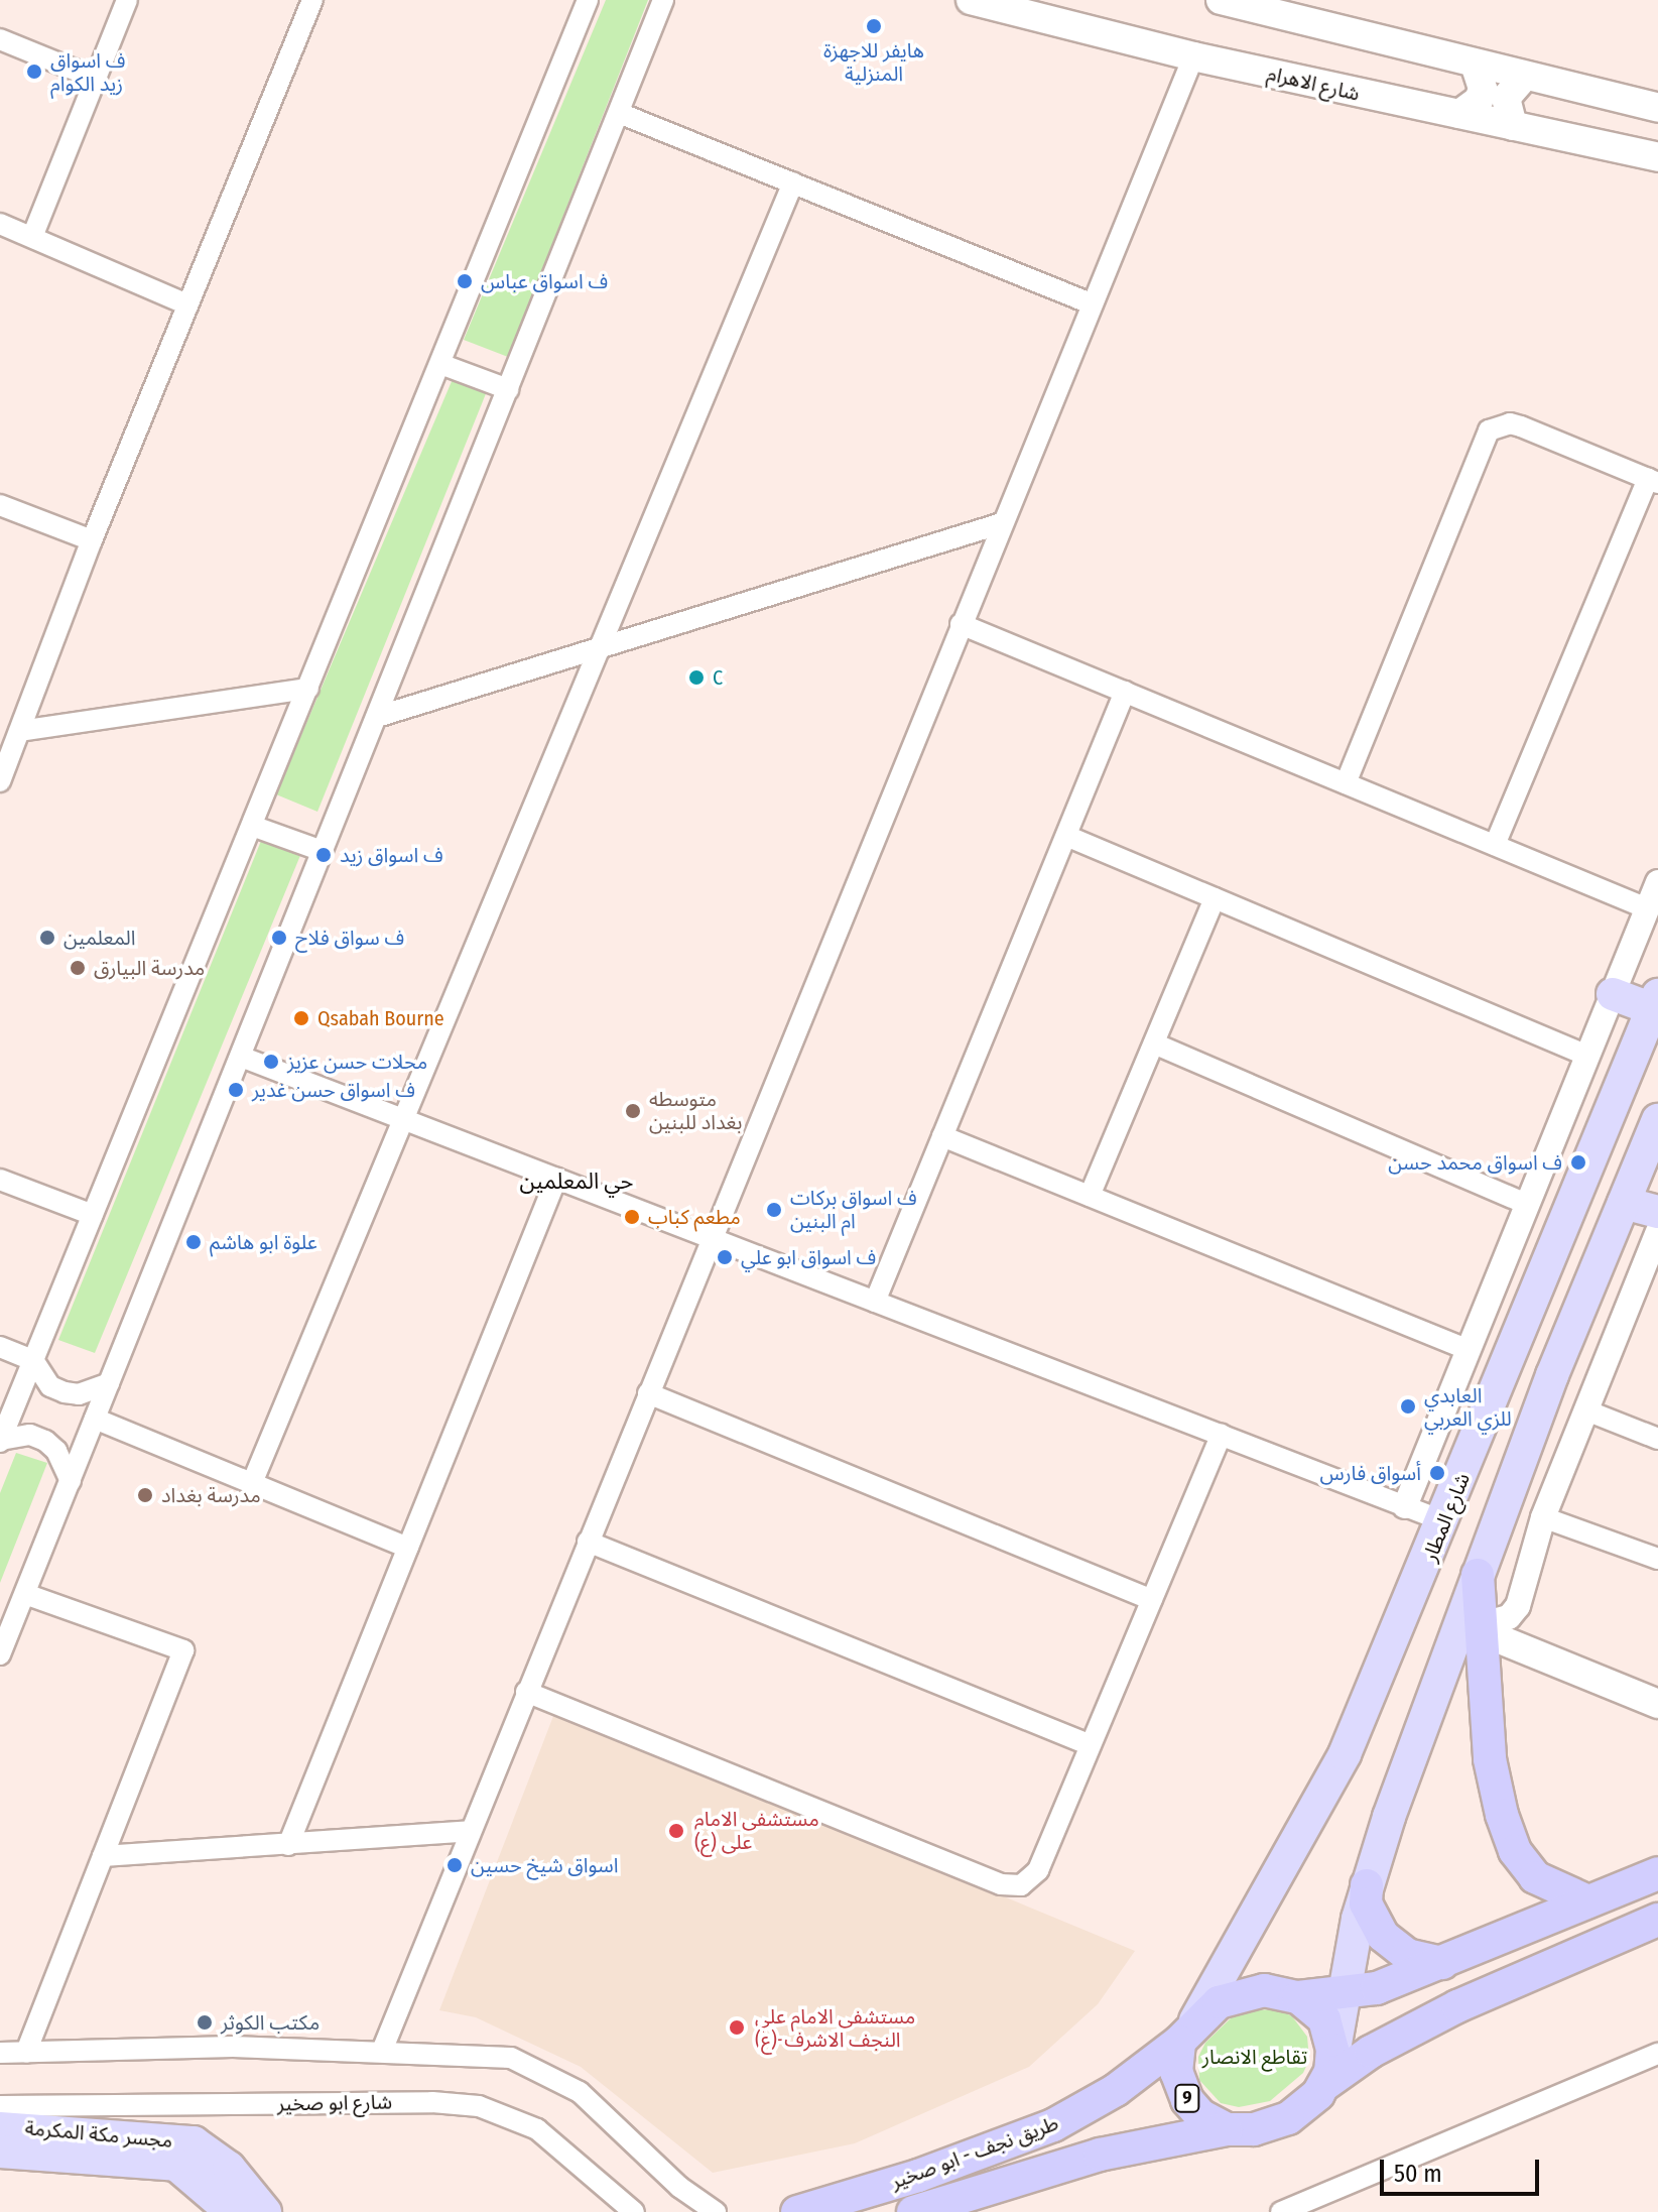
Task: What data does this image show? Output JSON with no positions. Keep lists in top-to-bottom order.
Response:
{
  "streets": {
    "highway": ["9", "طريق نجف - ابو صخير"],
    "main road": ["شارع الاهرام", "شارع المطار", "مجسر مكة المكرمة"],
    "street": ["شارع ابو صخير"]
  },
  "crossings": [
    ["شارع المطار", "9"],
    ["شارع المطار", "طريق نجف - ابو صخير"],
    ["9", "طريق نجف - ابو صخير"]
  ],
  "districts": ["حي المعلمين"],
  "parks": ["تقاطع الانصار"],
  "places": [
    "هايفر للاجهزة المنزلية",
    "ف اسواق زيد الكوام",
    "ف اسواق عباس",
    "C",
    "ف اسواق زيد",
    "المعلمين",
    "ف سواق فلاح",
    "مدرسة البيارق",
    "Qsabah Bourne",
    "محلات حسن عزيز",
    "ف اسواق حسن غدير",
    "متوسطه بغداد للبنين",
    "ف اسواق محمد حسن",
    "ف اسواق بركات ام البنين",
    "مطعم كباب",
    "علوة ابو هاشم",
    "ف اسواق ابو علي",
    "العابدي للزي العربي",
    "أسواق فارس",
    "مدرسة بغداد",
    "مستشفی الامام علی (ع)",
    "اسواق شيخ حسين",
    "مكتب الكوثر",
    "مستشفى الامام علي (ع)-النجف الاشرف"
  ],
  "scale_bar": "50 m"
}
